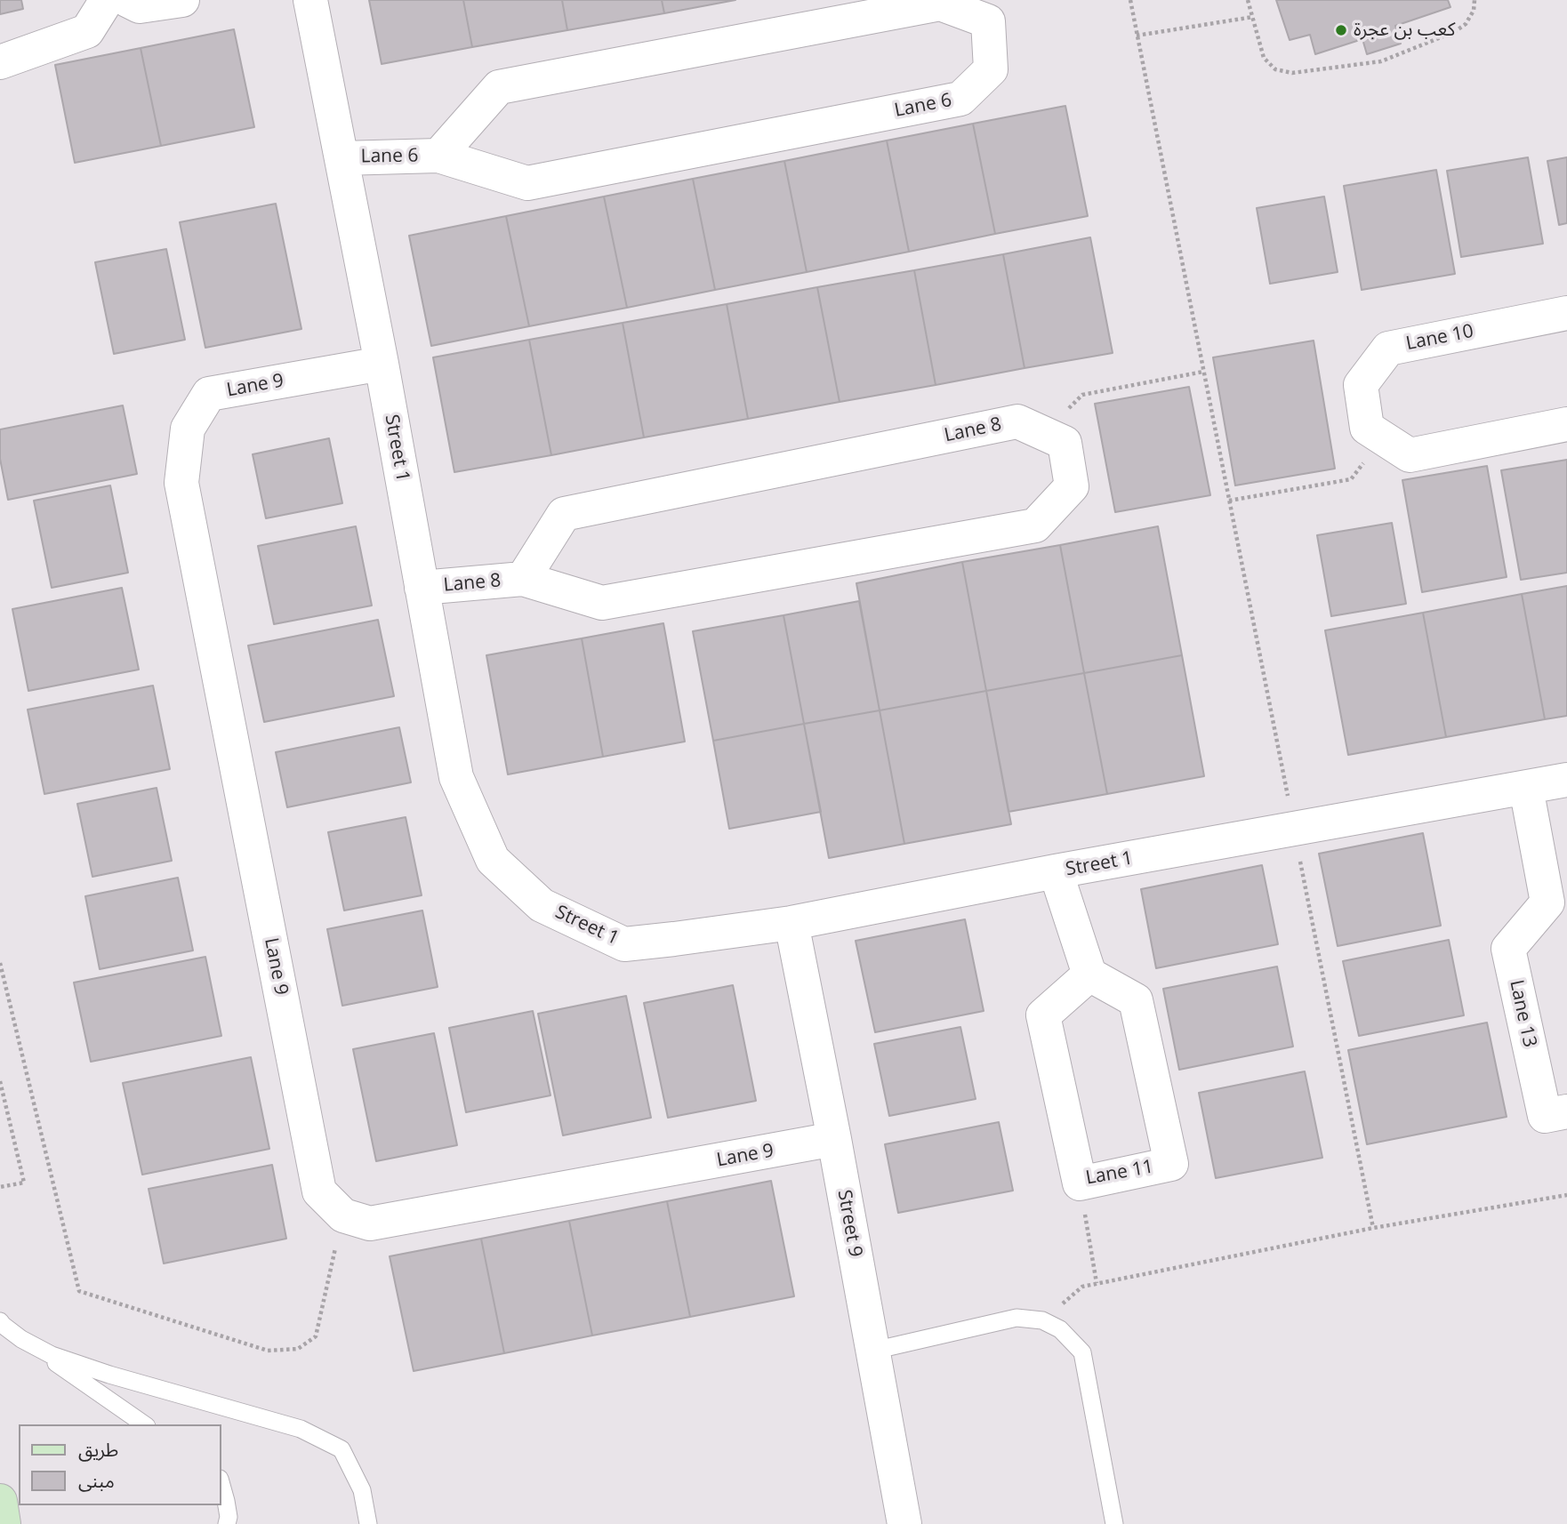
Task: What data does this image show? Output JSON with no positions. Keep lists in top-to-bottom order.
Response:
{
  "streets": {
    "street": [
      "Lane 6",
      "Lane 10",
      "Lane 9",
      "Lane 8",
      "Street 1",
      "Lane 13",
      "Lane 11",
      "Street 9"
    ]
  },
  "crossings": [
    ["Lane 6", "Street 1"],
    ["Lane 9", "Street 1"],
    ["Lane 9", "Street 9"],
    ["Lane 8", "Street 1"],
    ["Street 1", "Lane 13"],
    ["Street 1", "Street 9"]
  ],
  "places": ["كعب بن عجرة"],
  "legend": ["طريق", "مبنى"]
}
